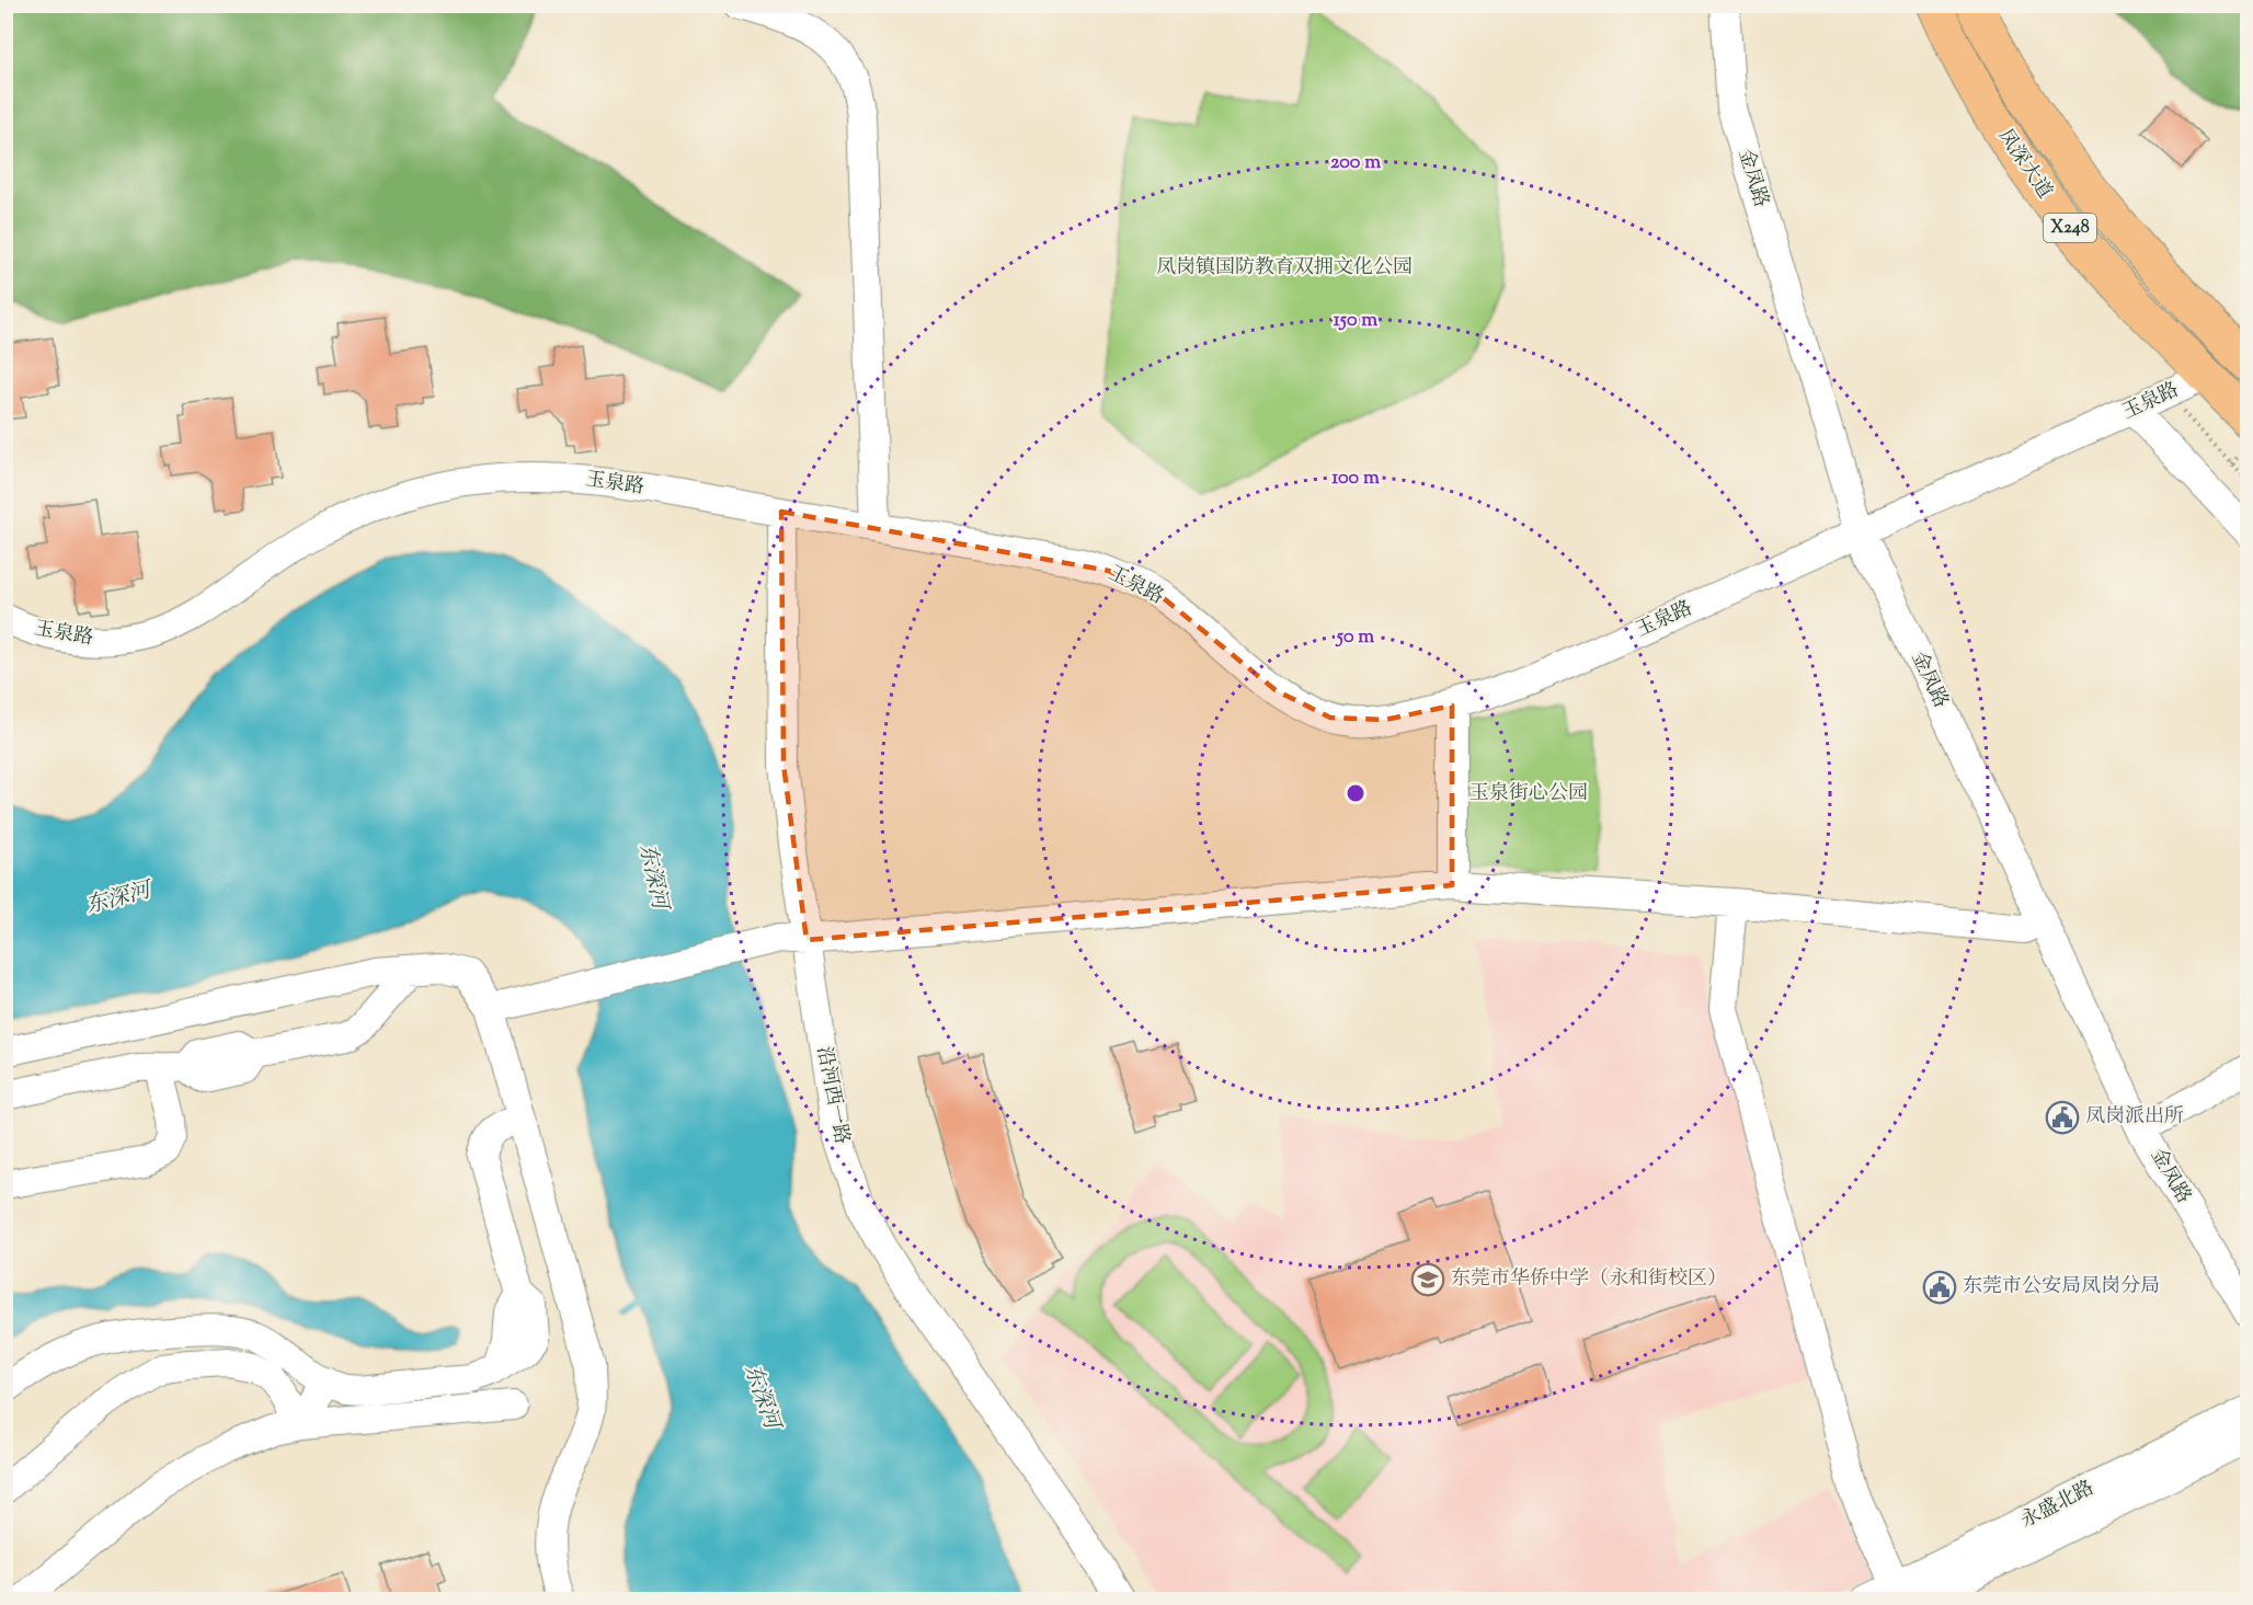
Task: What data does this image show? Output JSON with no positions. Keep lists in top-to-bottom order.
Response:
{
  "streets": {
    "main road": ["凤深大道", "X248"],
    "street": [
      "金凤路",
      "玉泉路",
      "沿河西一路",
      "永盛北路"
    ]
  },
  "crossings": [
    ["凤深大道", "玉泉路"],
    ["金凤路", "玉泉路"],
    ["玉泉路", "沿河西一路"]
  ],
  "water": ["东深河"],
  "parks": ["凤岗镇国防教育双拥文化公园", "玉泉街心公园"],
  "places": {
    "public building": ["凤岗派出所", "东莞市公安局凤岗分局"],
    "school or university": ["东莞市华侨中学（永和街校区）"]
  },
  "rings": [
    "200 m",
    "150 m",
    "100 m",
    "50 m"
  ]
}
